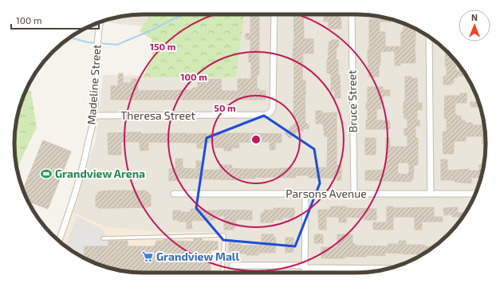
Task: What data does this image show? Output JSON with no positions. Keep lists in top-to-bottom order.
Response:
{
  "streets": {
    "street": [
      "Madeline Street",
      "Bruce Street",
      "Theresa Street",
      "Parsons Avenue"
    ]
  },
  "crossings": [
    ["Madeline Street", "Theresa Street"],
    ["Bruce Street", "Parsons Avenue"]
  ],
  "places": {
    "sports": ["Grandview Arena"],
    "supermarket": ["Grandview Mall"]
  },
  "scale_bar": "100 m",
  "north": "top",
  "rings": ["150 m", "100 m", "50 m"]
}
